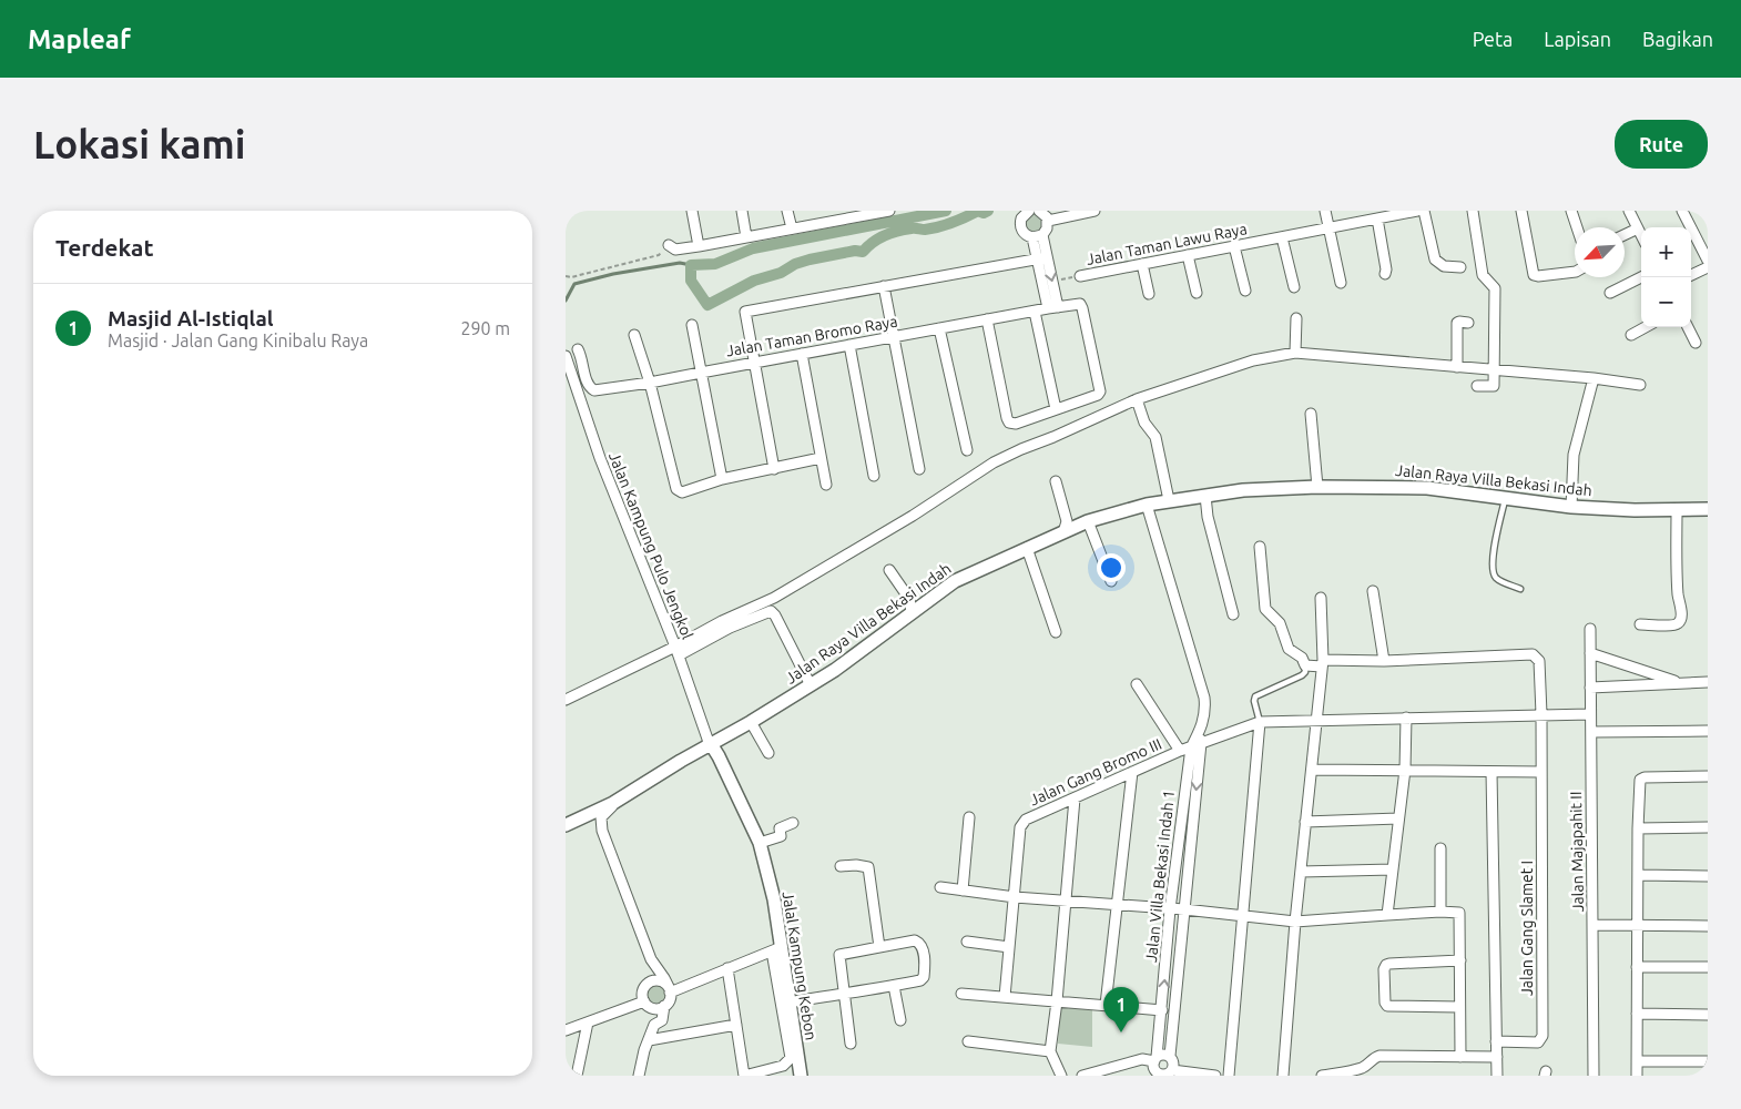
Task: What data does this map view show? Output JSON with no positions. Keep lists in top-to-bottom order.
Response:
{
  "streets": {
    "main road": ["Jalan Raya Villa Bekasi Indah", "Jalal Kampung Kebon"],
    "street": [
      "Jalan Taman Lawu Raya",
      "Jalan Taman Bromo Raya",
      "Jalan Kampung Pulo Jengkol",
      "Jalan Gang Bromo III",
      "Jalan Majapahit II",
      "Jalan Villa Bekasi Indah 1",
      "Jalan Gang Slamet I"
    ]
  },
  "crossings": [
    ["Jalan Raya Villa Bekasi Indah", "Jalan Kampung Pulo Jengkol"],
    ["Jalan Raya Villa Bekasi Indah", "Jalan Villa Bekasi Indah 1"],
    ["Jalan Raya Villa Bekasi Indah", "Jalal Kampung Kebon"],
    ["Jalan Kampung Pulo Jengkol", "Jalal Kampung Kebon"],
    ["Jalan Gang Bromo III", "Jalan Majapahit II"],
    ["Jalan Gang Bromo III", "Jalan Villa Bekasi Indah 1"],
    ["Jalan Gang Bromo III", "Jalan Gang Slamet I"]
  ],
  "north": "bottom left",
  "page": {
    "header": "Mapleaf",
    "nav": ["Peta", "Lapisan", "Bagikan"],
    "buttons": "Rute",
    "title": "Lokasi kami",
    "heading": "Terdekat",
    "map_buttons": ["+", "−"],
    "list": [
      {
        "mark": "1",
        "name": "Masjid Al-Istiqlal",
        "note": "Masjid · Jalan Gang Kinibalu Raya",
        "value": "290 m"
      }
    ],
    "pins": "1"
  }
}
